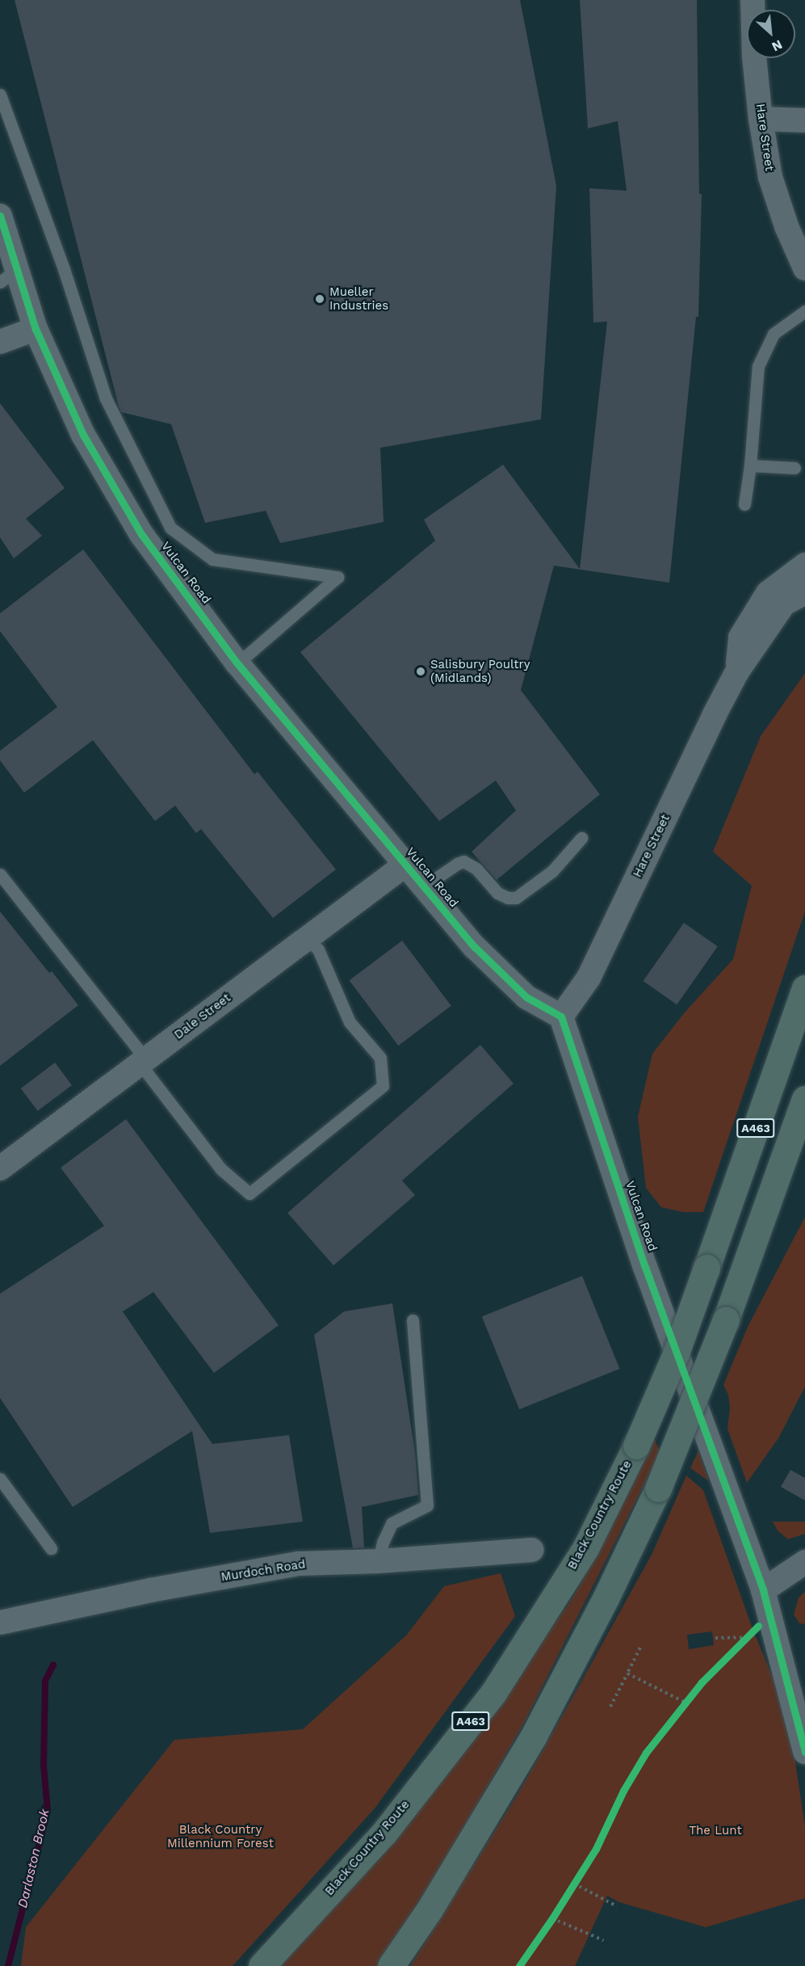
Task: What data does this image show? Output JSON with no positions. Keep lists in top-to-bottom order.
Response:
{
  "streets": {
    "highway": ["A463", "Black Country Route"],
    "street": [
      "Hare Street",
      "Vulcan Road",
      "Dale Street",
      "Murdoch Road"
    ]
  },
  "crossings": [
    ["Hare Street", "Vulcan Road"],
    ["Vulcan Road", "Dale Street"]
  ],
  "water": ["Darlaston Brook"],
  "parks": ["Black Country Millennium Forest", "The Lunt"],
  "places": ["Mueller Industries", "Salisbury Poultry (Midlands)"],
  "north": "bottom right"
}
